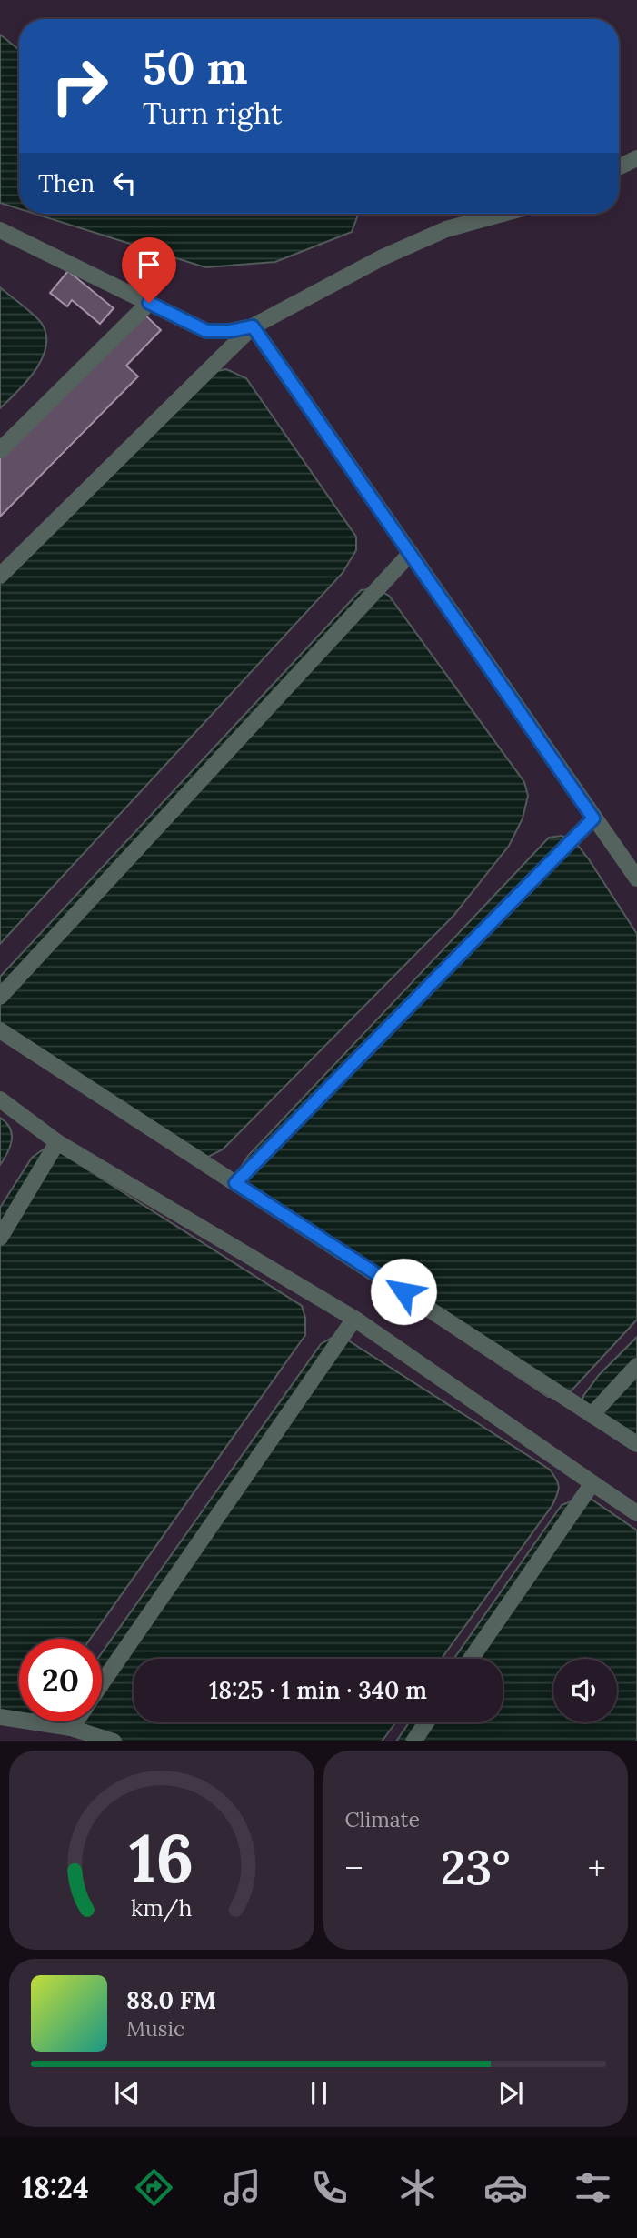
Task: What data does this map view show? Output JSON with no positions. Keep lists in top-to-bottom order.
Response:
{
  "page": {
    "turn": ["50 m", "Turn right"],
    "then": "Then",
    "limit": "20",
    "trip": "18:25 · 1 min · 340 m",
    "tile": "Climate",
    "heat": ["−", "23°", "+"],
    "song": ["88.0 FM", "Music"],
    "tabs": "18:24",
    "gauge": ["16", "km/h"]
  }
}
